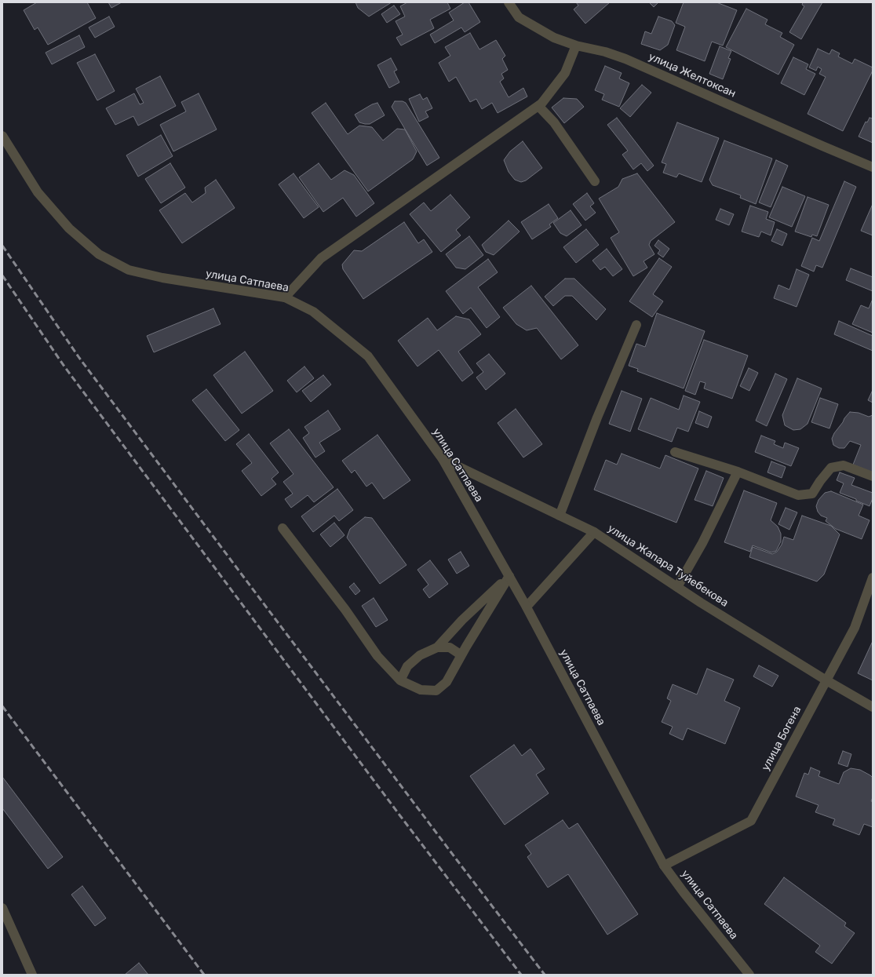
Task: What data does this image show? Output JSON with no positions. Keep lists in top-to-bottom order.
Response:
{
  "streets": {
    "street": [
      "улица Желтоксан",
      "улица Сатпаева",
      "улица Жапара Туйебекова",
      "улица Богена"
    ]
  },
  "crossings": [
    ["улица Сатпаева", "улица Жапара Туйебекова"],
    ["улица Сатпаева", "улица Богена"],
    ["улица Жапара Туйебекова", "улица Богена"]
  ]
}
